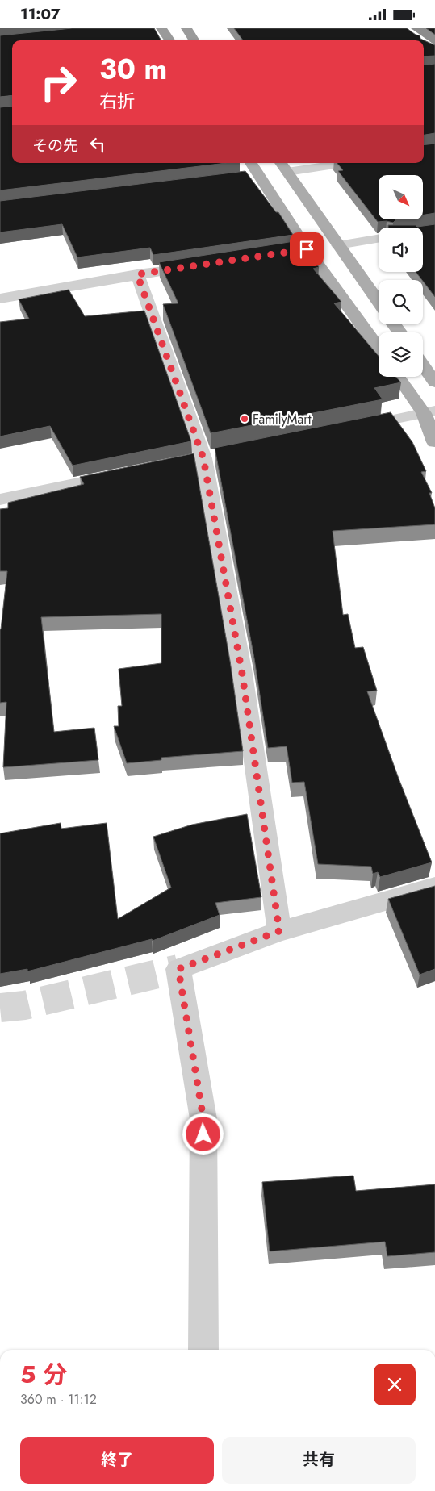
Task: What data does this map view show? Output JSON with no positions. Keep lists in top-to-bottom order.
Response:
{
  "places": ["FamilyMart"],
  "north": "bottom right",
  "page": {
    "status": "11:07",
    "turn": ["30 m", "右折"],
    "then": "その先",
    "heading": ["5 分", "360 m · 11:12"],
    "buttons": ["終了", "共有"]
  }
}
